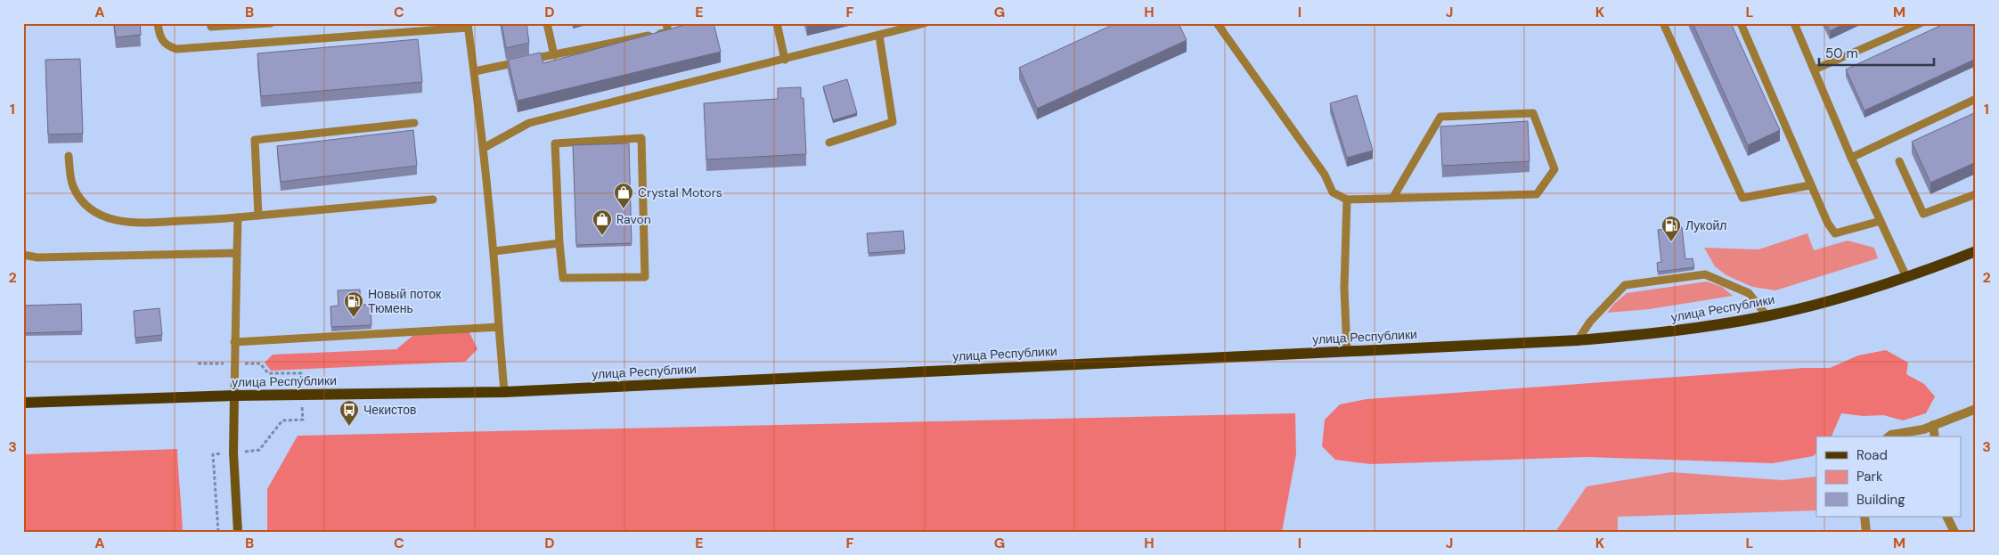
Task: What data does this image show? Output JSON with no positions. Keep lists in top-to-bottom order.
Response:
{
  "streets": {
    "main road": ["улица Республики"]
  },
  "places": {
    "shop": ["Crystal Motors", "Ravon"],
    "fuel station": ["Лукойл", "Новый поток Тюмень"],
    "bus stop": ["Чекистов"]
  },
  "legend": ["Road", "Park", "Building"],
  "scale_bar": "50 m",
  "grid": {
    "columns": [
      "A",
      "B",
      "C",
      "D",
      "E",
      "F",
      "G",
      "H",
      "I",
      "J",
      "K",
      "L",
      "M"
    ],
    "rows": ["1", "2", "3"]
  }
}
